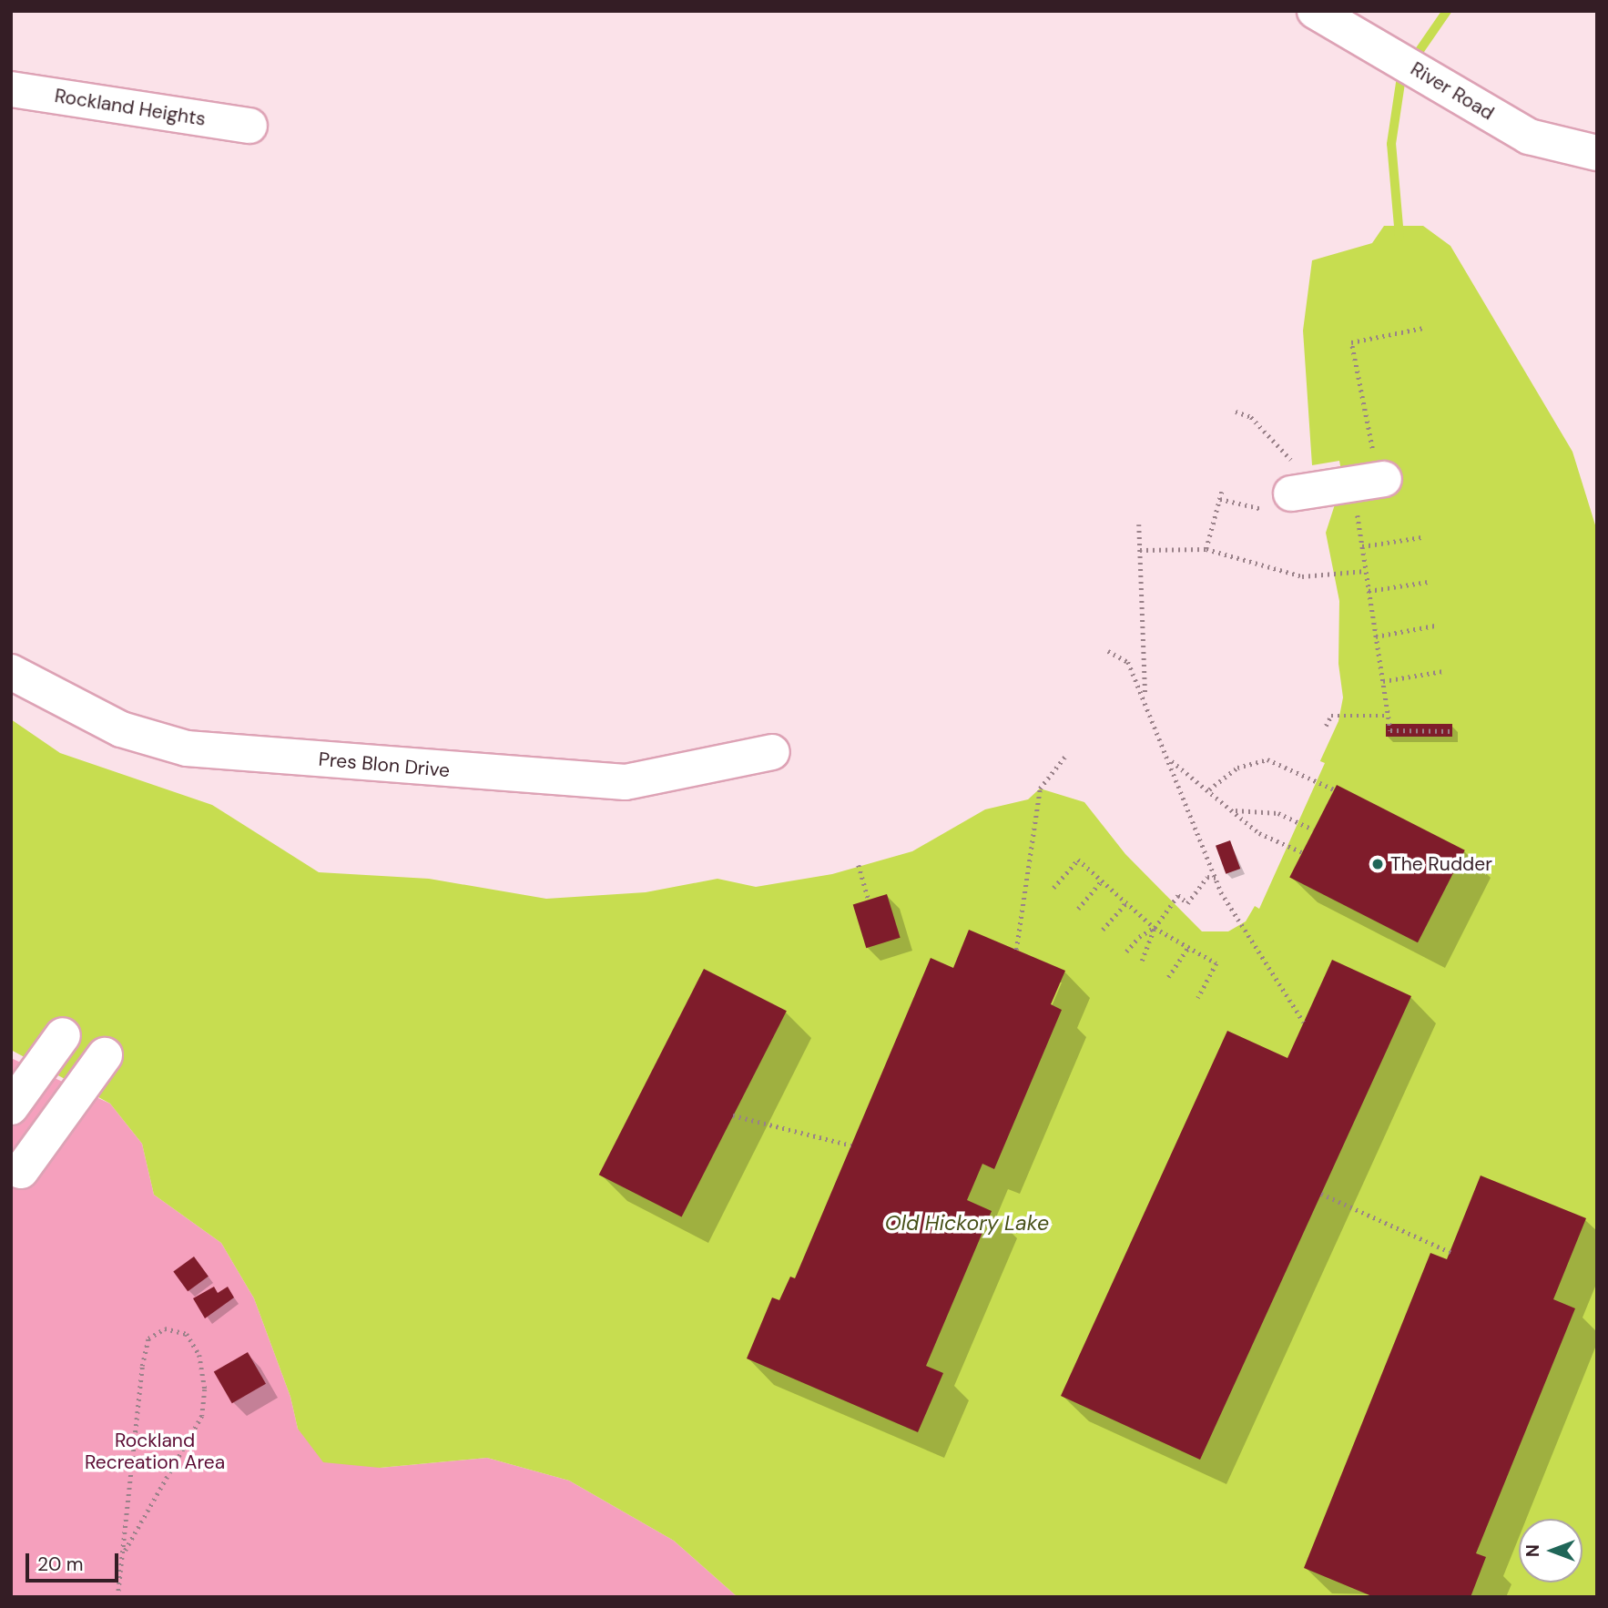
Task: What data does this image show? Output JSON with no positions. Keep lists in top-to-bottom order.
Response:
{
  "streets": {
    "street": ["River Road", "Rockland Heights", "Pres Blon Drive"]
  },
  "water": ["Old Hickory Lake"],
  "parks": ["Rockland Recreation Area"],
  "places": ["The Rudder"],
  "scale_bar": "20 m",
  "north": "left"
}
